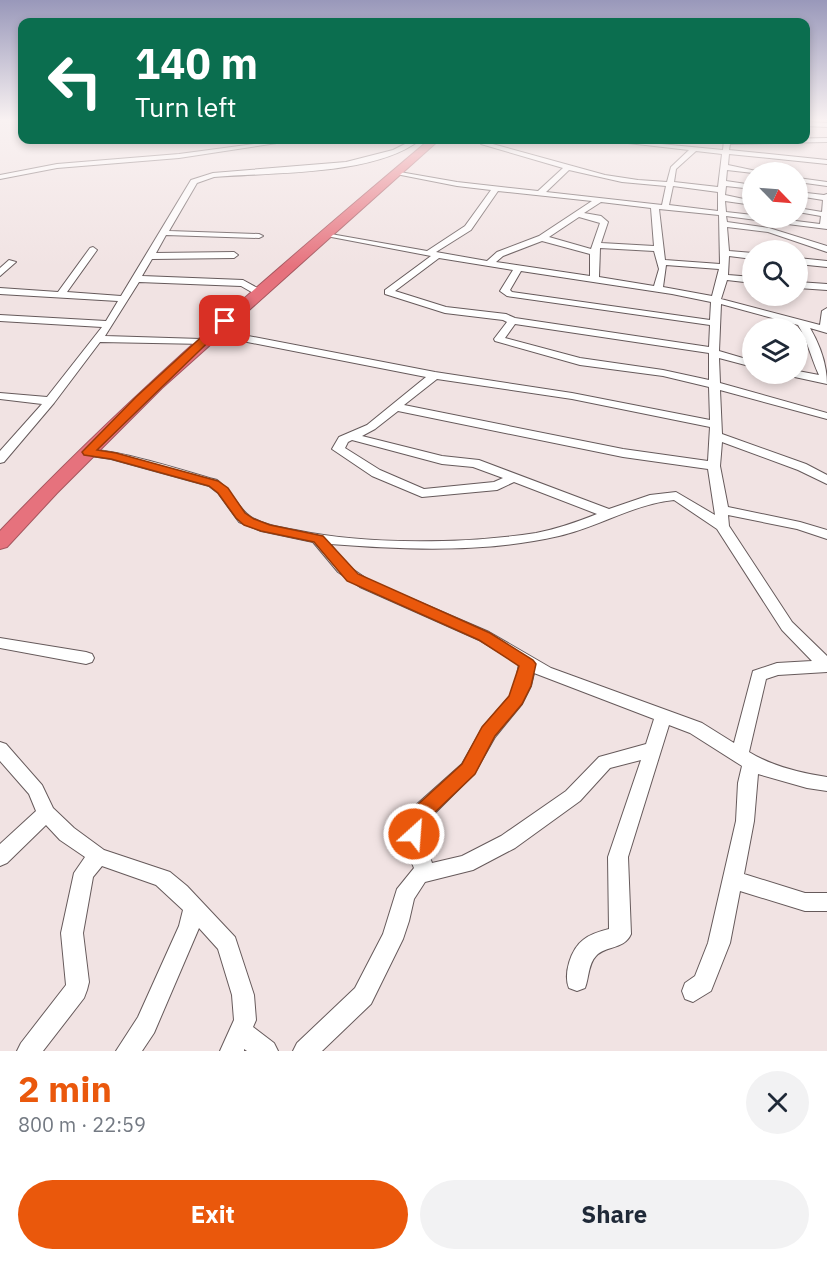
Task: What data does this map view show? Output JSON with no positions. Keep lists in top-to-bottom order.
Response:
{
  "north": "bottom right",
  "page": {
    "turn": ["140 m", "Turn left"],
    "heading": ["2 min", "800 m · 22:59"],
    "buttons": ["Exit", "Share"]
  }
}
